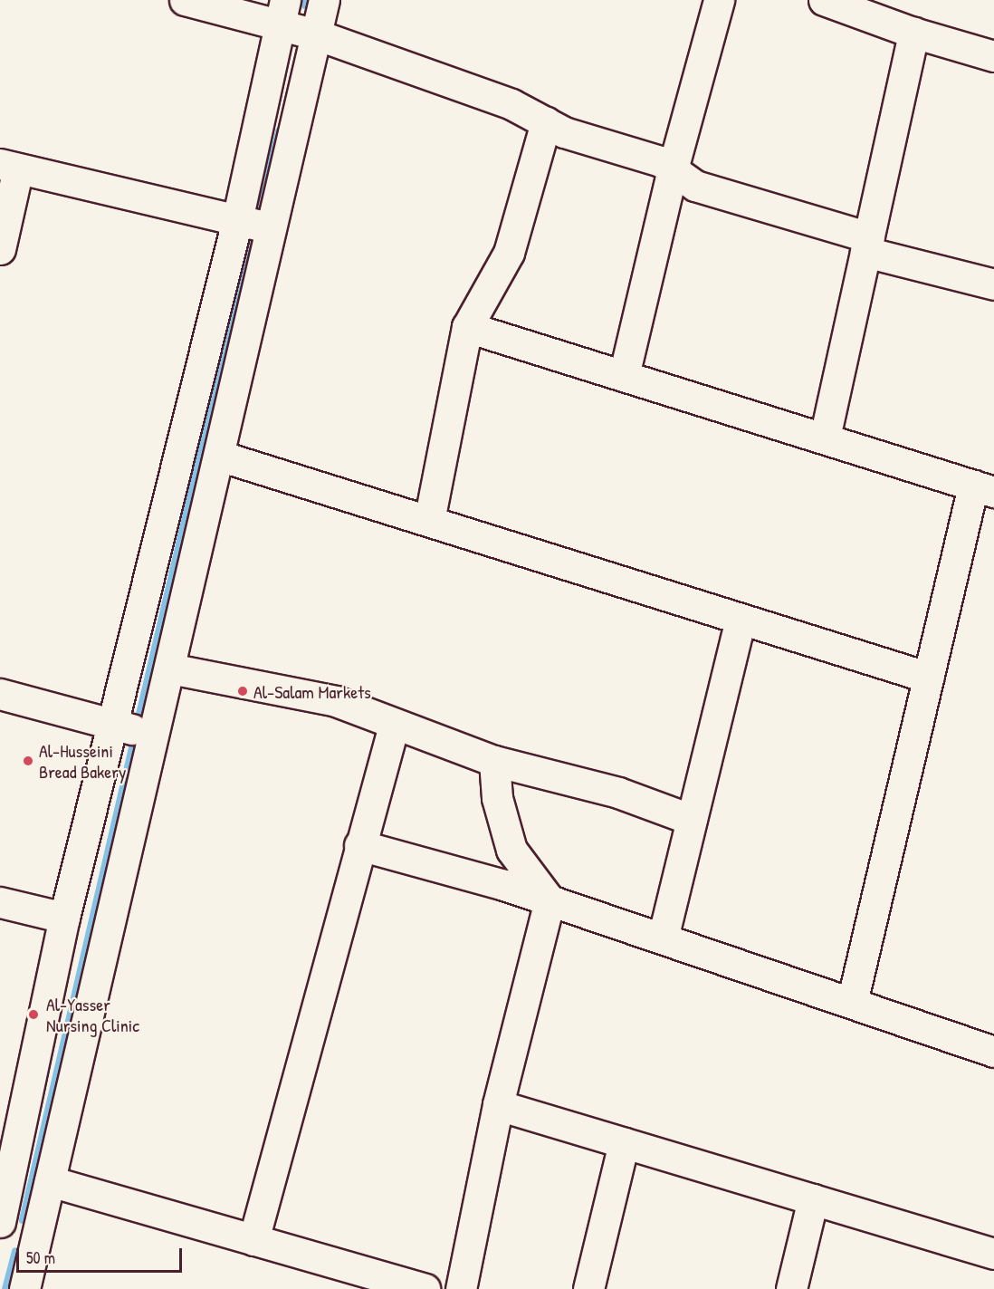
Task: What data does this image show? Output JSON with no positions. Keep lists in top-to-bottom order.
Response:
{
  "places": ["Al-Salam Markets", "Al-Husseini Bread Bakery", "Al-Yasser Nursing Clinic"],
  "scale_bar": "50 m"
}
